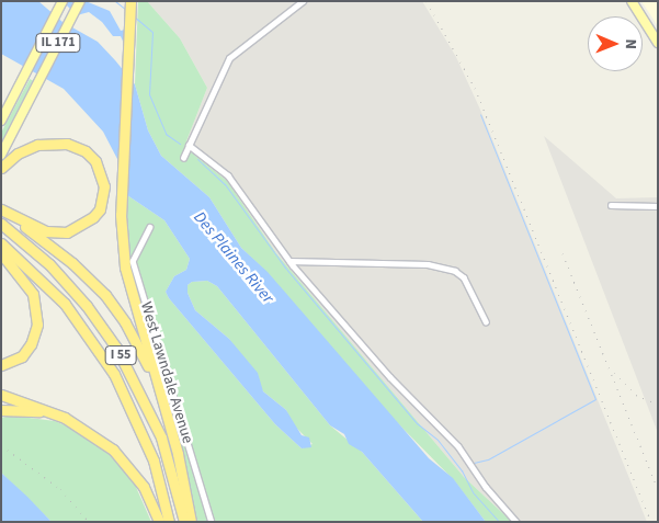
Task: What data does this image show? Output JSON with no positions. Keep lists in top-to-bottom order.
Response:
{
  "streets": {
    "highway": ["I 55"],
    "main road": ["IL 171"],
    "street": ["West Lawndale Avenue"]
  },
  "water": ["Des Plaines River"],
  "north": "right"
}
